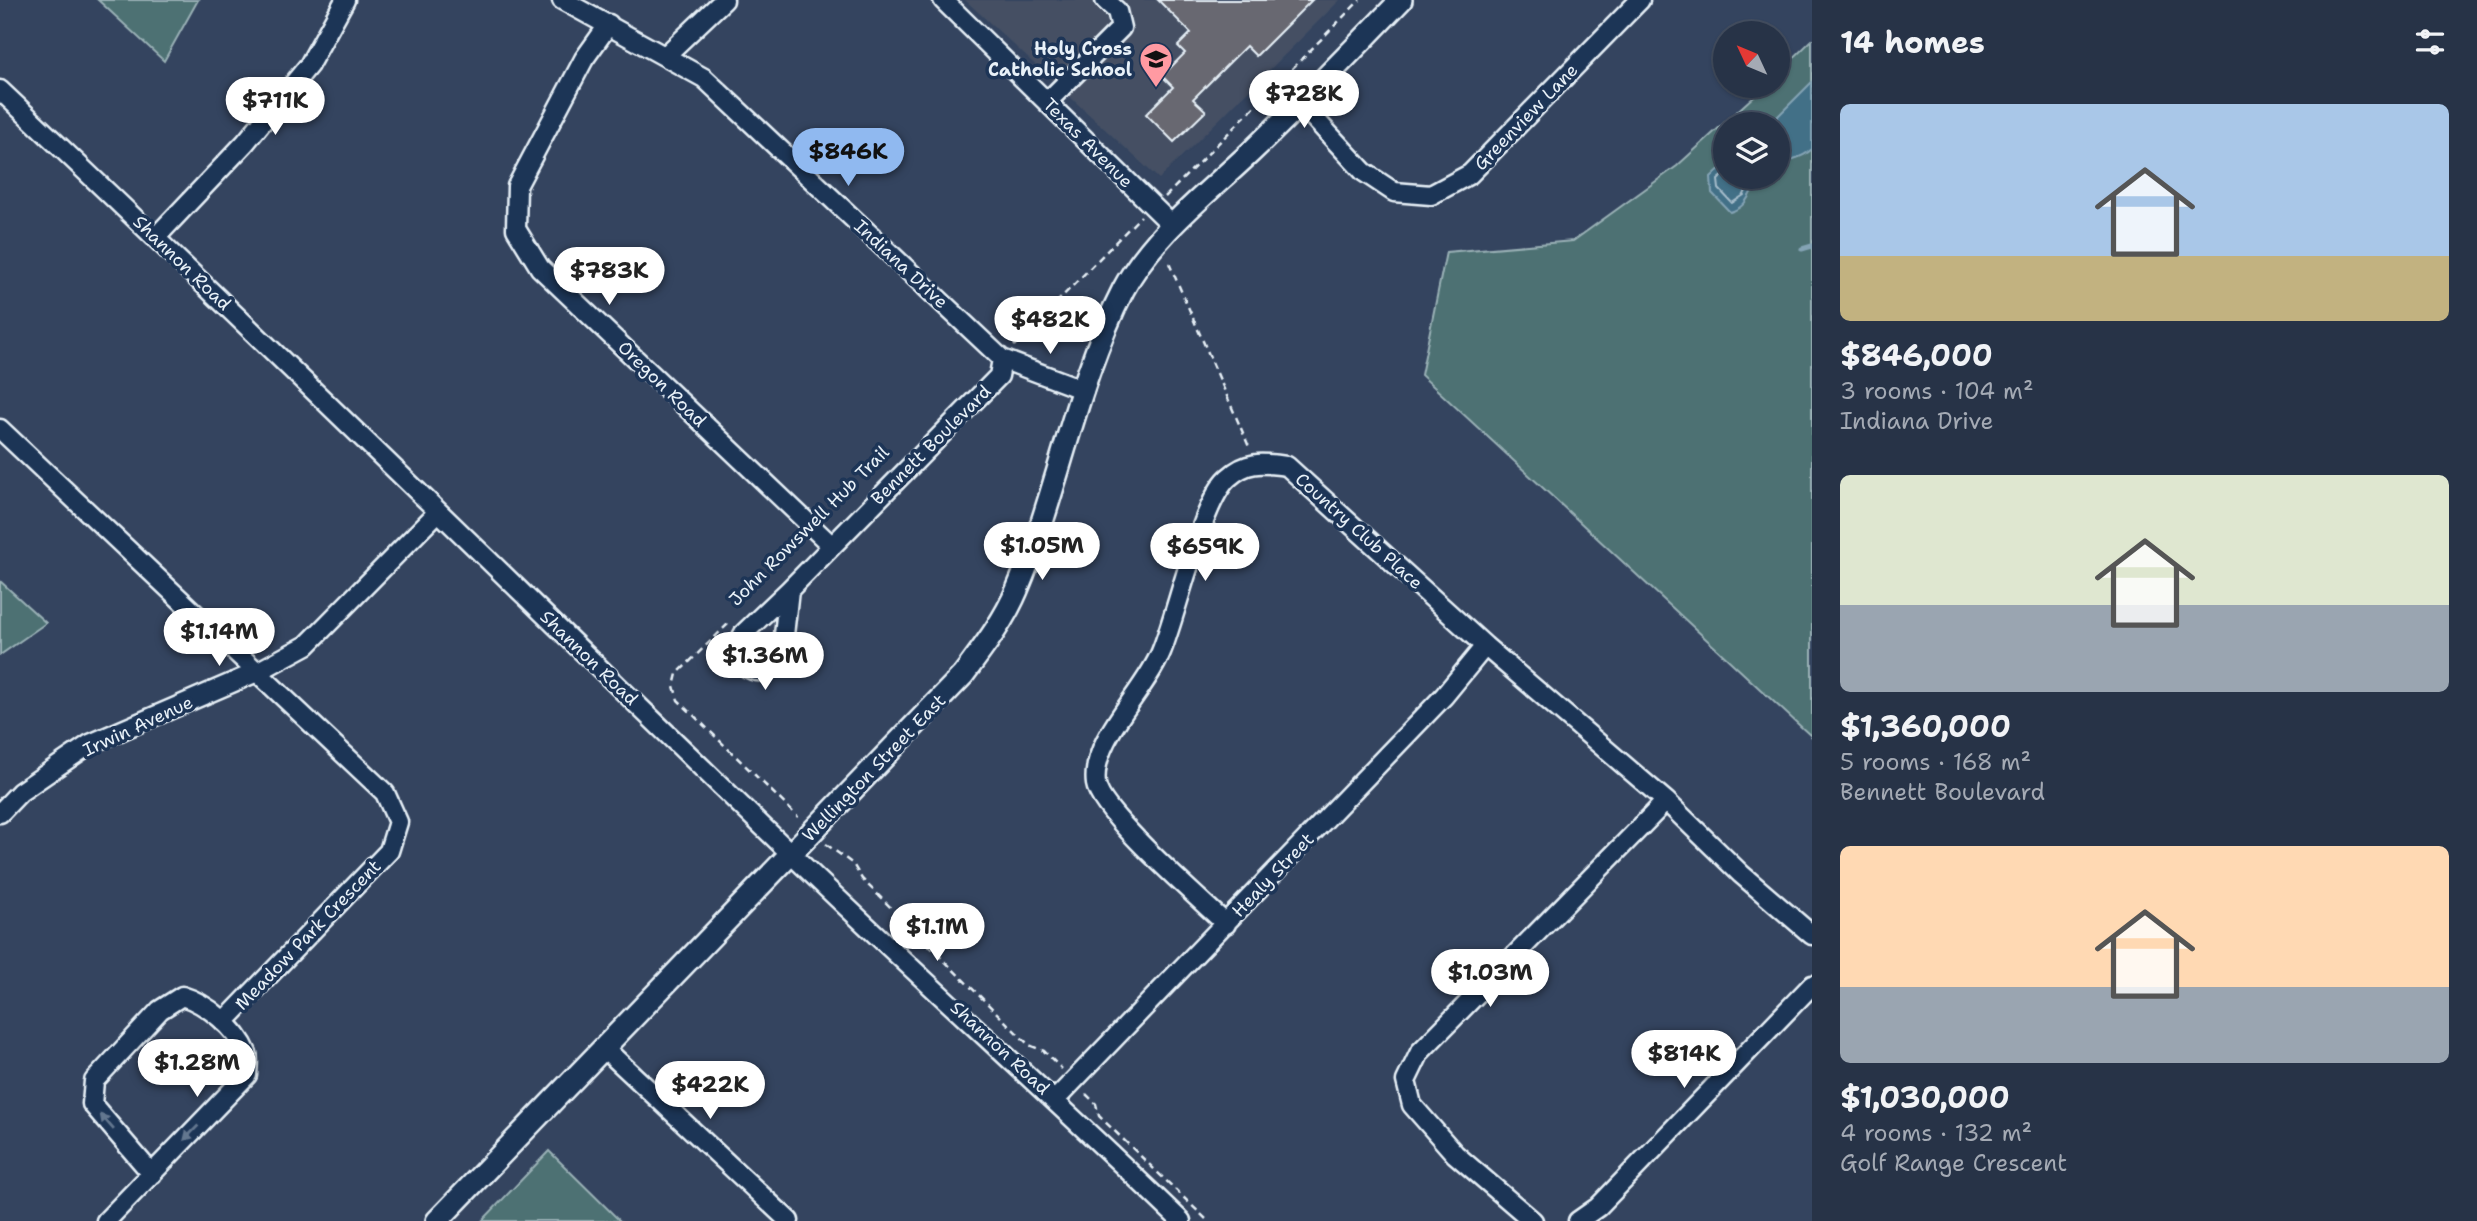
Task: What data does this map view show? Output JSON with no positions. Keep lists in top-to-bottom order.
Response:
{
  "streets": {
    "main road": ["Wellington Street East"],
    "street": [
      "Greenview Lane",
      "Texas Avenue",
      "Shannon Road",
      "Indiana Drive",
      "Oregon Road",
      "Bennett Boulevard",
      "Country Club Place",
      "Irwin Avenue",
      "Healy Street",
      "Meadow Park Crescent"
    ],
    "path": ["John Rowswell Hub Trail"]
  },
  "crossings": [
    ["Texas Avenue", "Wellington Street East"],
    ["Shannon Road", "Irwin Avenue"],
    ["Shannon Road", "Wellington Street East"],
    ["Shannon Road", "Healy Street"],
    ["Indiana Drive", "Oregon Road"],
    ["Indiana Drive", "Bennett Boulevard"],
    ["Oregon Road", "Bennett Boulevard"],
    ["John Rowswell Hub Trail", "Wellington Street East"],
    ["John Rowswell Hub Trail", "Healy Street"],
    ["Country Club Place", "Healy Street"],
    ["Irwin Avenue", "Meadow Park Crescent"]
  ],
  "places": {
    "school or university": ["Holy Cross Catholic School"]
  },
  "north": "top left",
  "page": {
    "heading": "14 homes",
    "price": [
      "$728K",
      "$711K",
      "$846K",
      "$783K",
      "$482K",
      "$1.05M",
      "$659K",
      "$1.14M",
      "$1.36M",
      "$1.1M",
      "$1.03M",
      "$814K",
      "$1.28M",
      "$422K"
    ],
    "list": [
      {
        "name": "$846,000",
        "note": "3 rooms · 104 m² · Indiana Drive"
      },
      {
        "name": "$1,360,000",
        "note": "5 rooms · 168 m² · Bennett Boulevard"
      },
      {
        "name": "$1,030,000",
        "note": "4 rooms · 132 m² · Golf Range Crescent"
      }
    ]
  }
}
